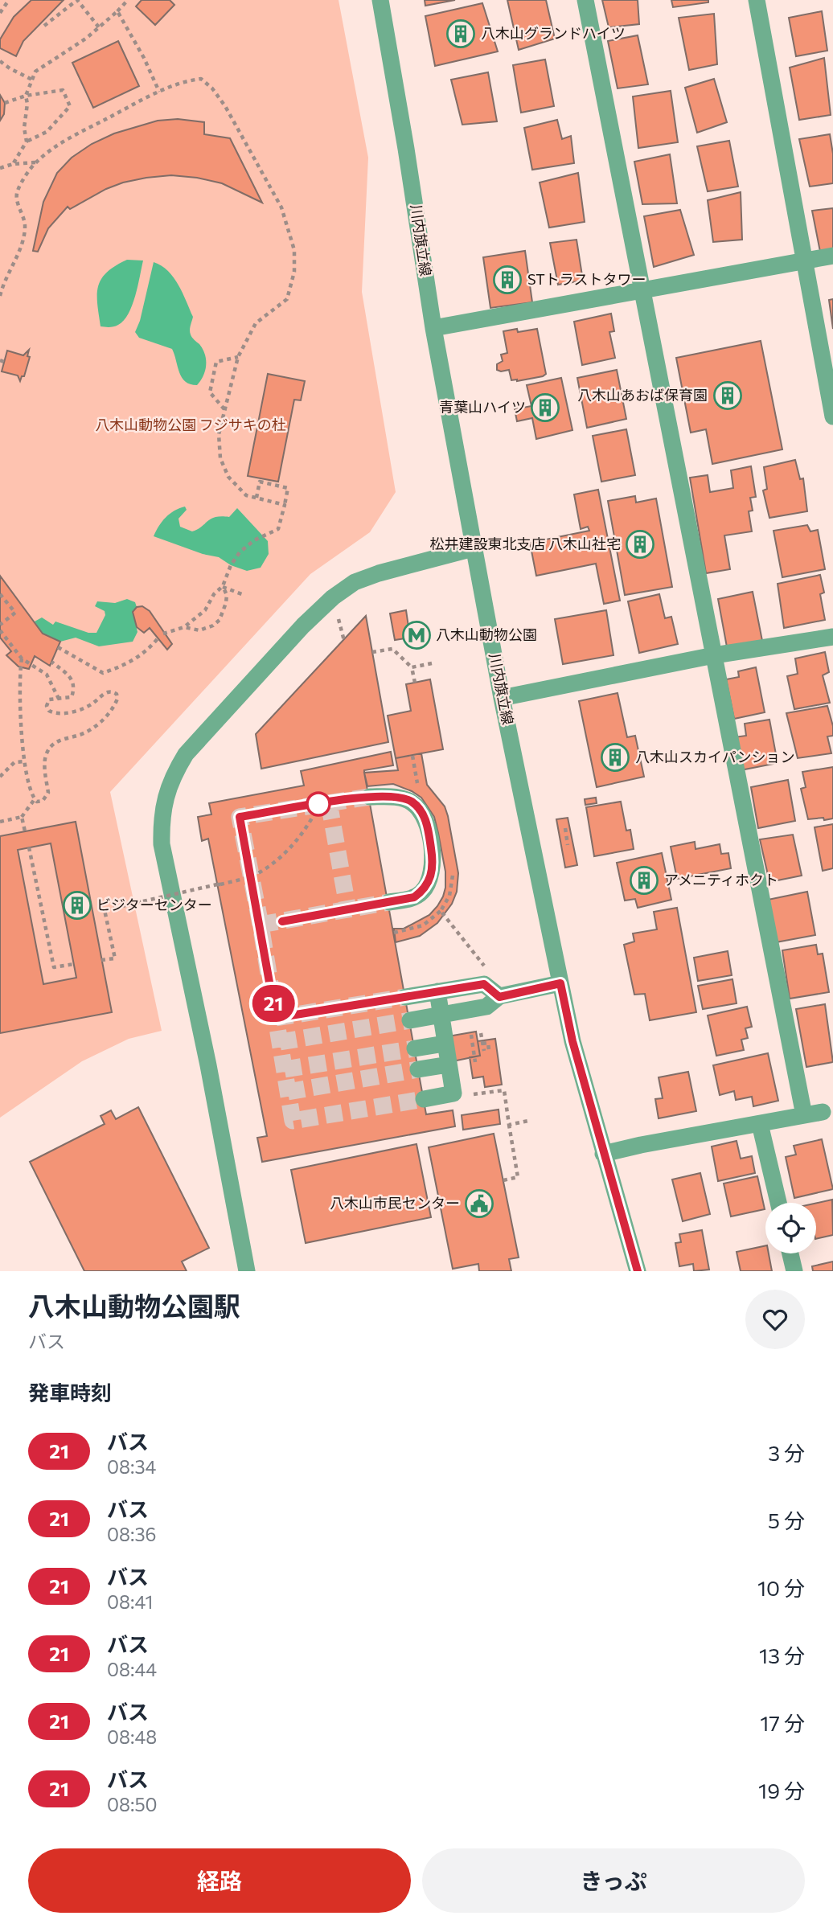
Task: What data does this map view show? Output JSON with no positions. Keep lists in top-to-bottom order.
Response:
{
  "streets": {
    "street": ["川内旗立線"]
  },
  "parks": ["八木山動物公園 フジサキの杜"],
  "places": {
    "building": [
      "八木山グランドハイツ",
      "STトラストタワー",
      "八木山あおば保育園",
      "青葉山ハイツ",
      "松井建設東北支店 八木山社宅",
      "八木山スカイパンション",
      "アメニティホクト",
      "ビジターセンター"
    ],
    "metro station": ["八木山動物公園"],
    "public building": ["八木山市民センター"]
  },
  "lines": ["bus line 21"],
  "page": {
    "on_map": "21",
    "heading": [
      ["八木山動物公園駅", "バス"],
      "発車時刻"
    ],
    "list": [
      {
        "mark": "21",
        "name": "バス",
        "note": "08:34",
        "value": "3 分"
      },
      {
        "mark": "21",
        "name": "バス",
        "note": "08:36",
        "value": "5 分"
      },
      {
        "mark": "21",
        "name": "バス",
        "note": "08:41",
        "value": "10 分"
      },
      {
        "mark": "21",
        "name": "バス",
        "note": "08:44",
        "value": "13 分"
      },
      {
        "mark": "21",
        "name": "バス",
        "note": "08:48",
        "value": "17 分"
      },
      {
        "mark": "21",
        "name": "バス",
        "note": "08:50",
        "value": "19 分"
      }
    ],
    "buttons": ["経路", "きっぷ"]
  }
}
